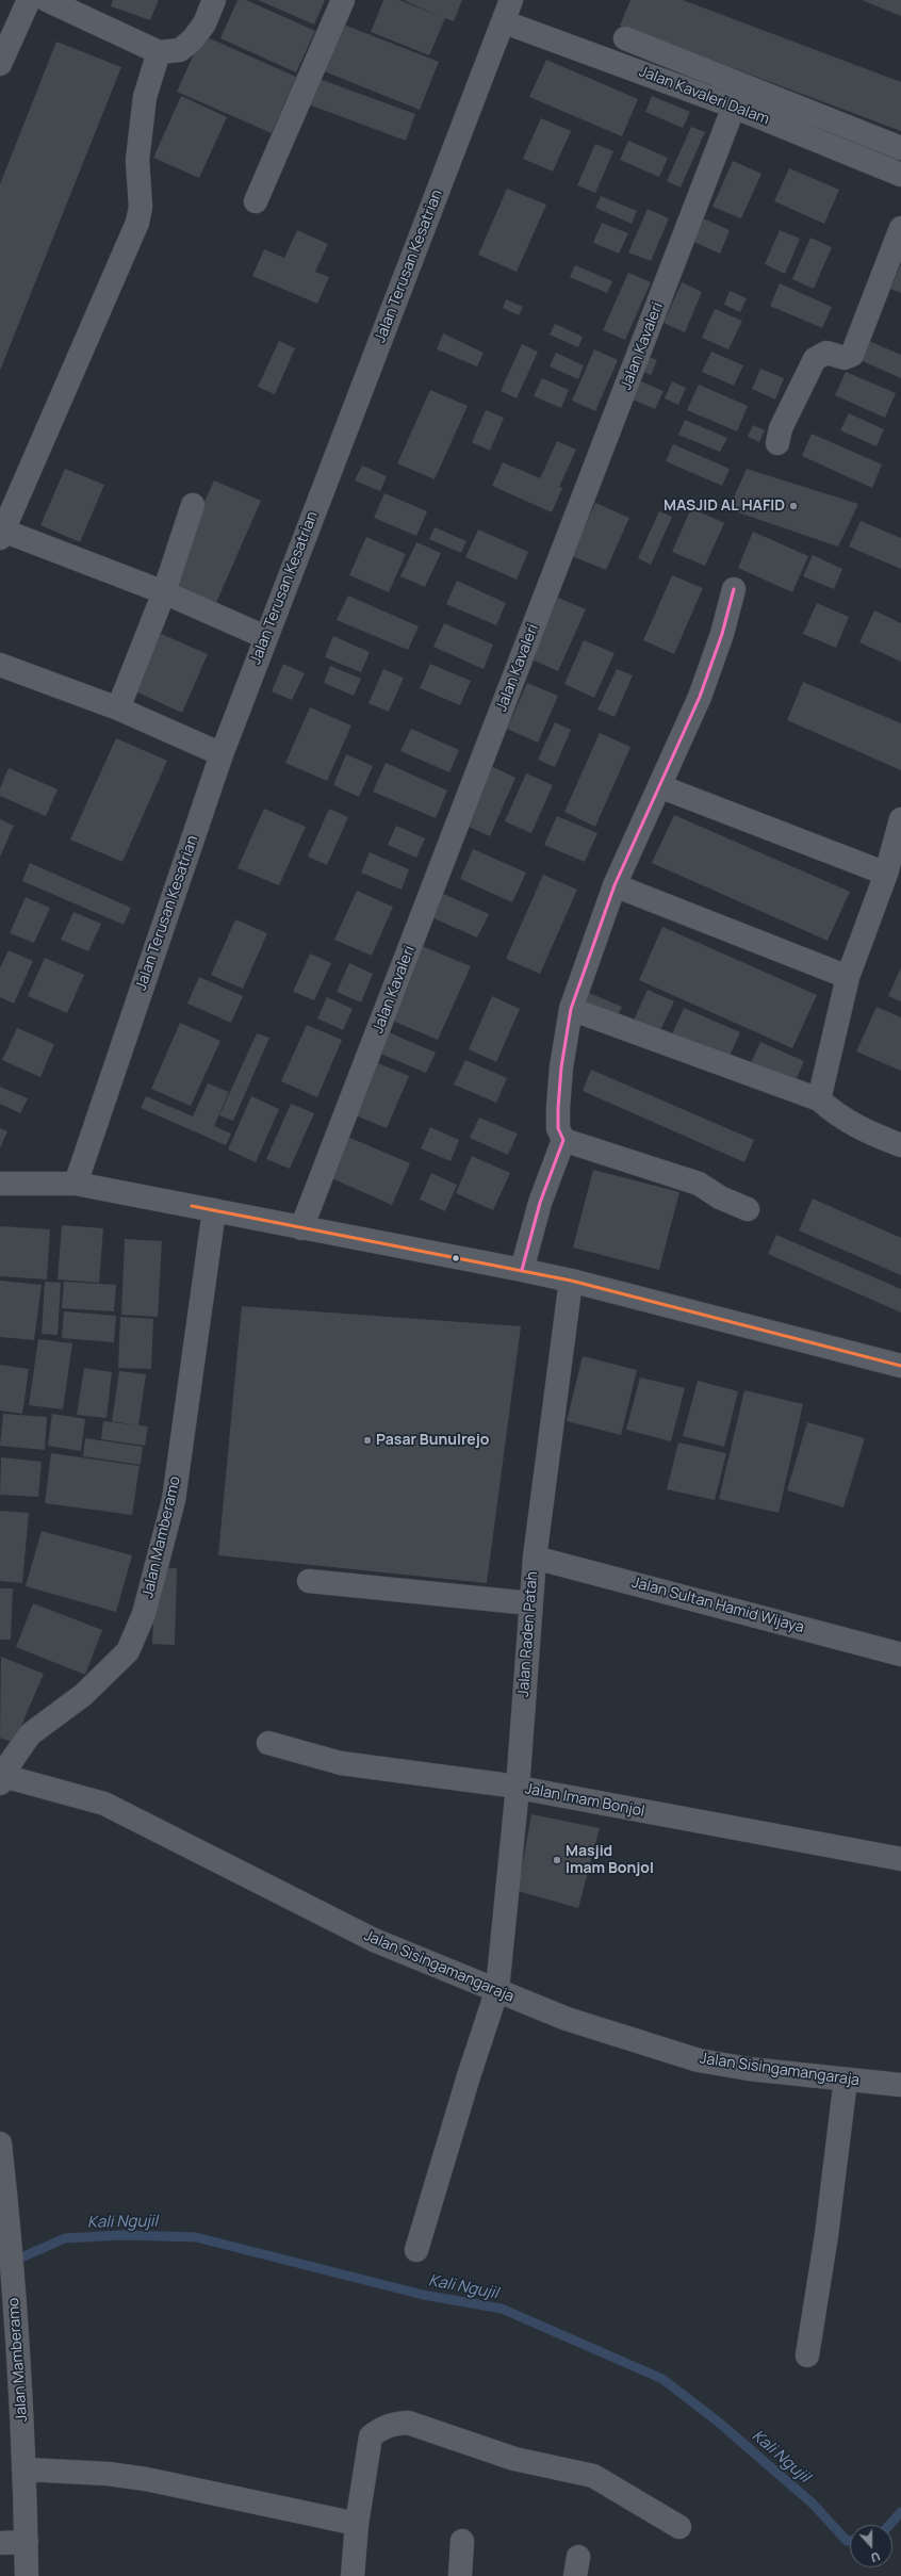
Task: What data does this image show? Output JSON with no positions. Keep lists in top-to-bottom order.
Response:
{
  "streets": {
    "street": [
      "Jalan Kavaleri Dalam",
      "Jalan Terusan Kesatrian",
      "Jalan Kavaleri",
      "Jalan Mamberamo",
      "Jalan Sultan Hamid Wijaya",
      "Jalan Raden Patah",
      "Jalan Imam Bonjol",
      "Jalan Sisingamangaraja"
    ]
  },
  "crossings": [
    ["Jalan Kavaleri Dalam", "Jalan Terusan Kesatrian"],
    ["Jalan Kavaleri Dalam", "Jalan Kavaleri"],
    ["Jalan Mamberamo", "Jalan Sisingamangaraja"],
    ["Jalan Sultan Hamid Wijaya", "Jalan Raden Patah"],
    ["Jalan Raden Patah", "Jalan Imam Bonjol"],
    ["Jalan Raden Patah", "Jalan Sisingamangaraja"]
  ],
  "water": ["Kali Ngujil"],
  "places": ["MASJID AL HAFID", "Pasar Bunulrejo", "Masjid Imam Bonjol"],
  "north": "bottom"
}
